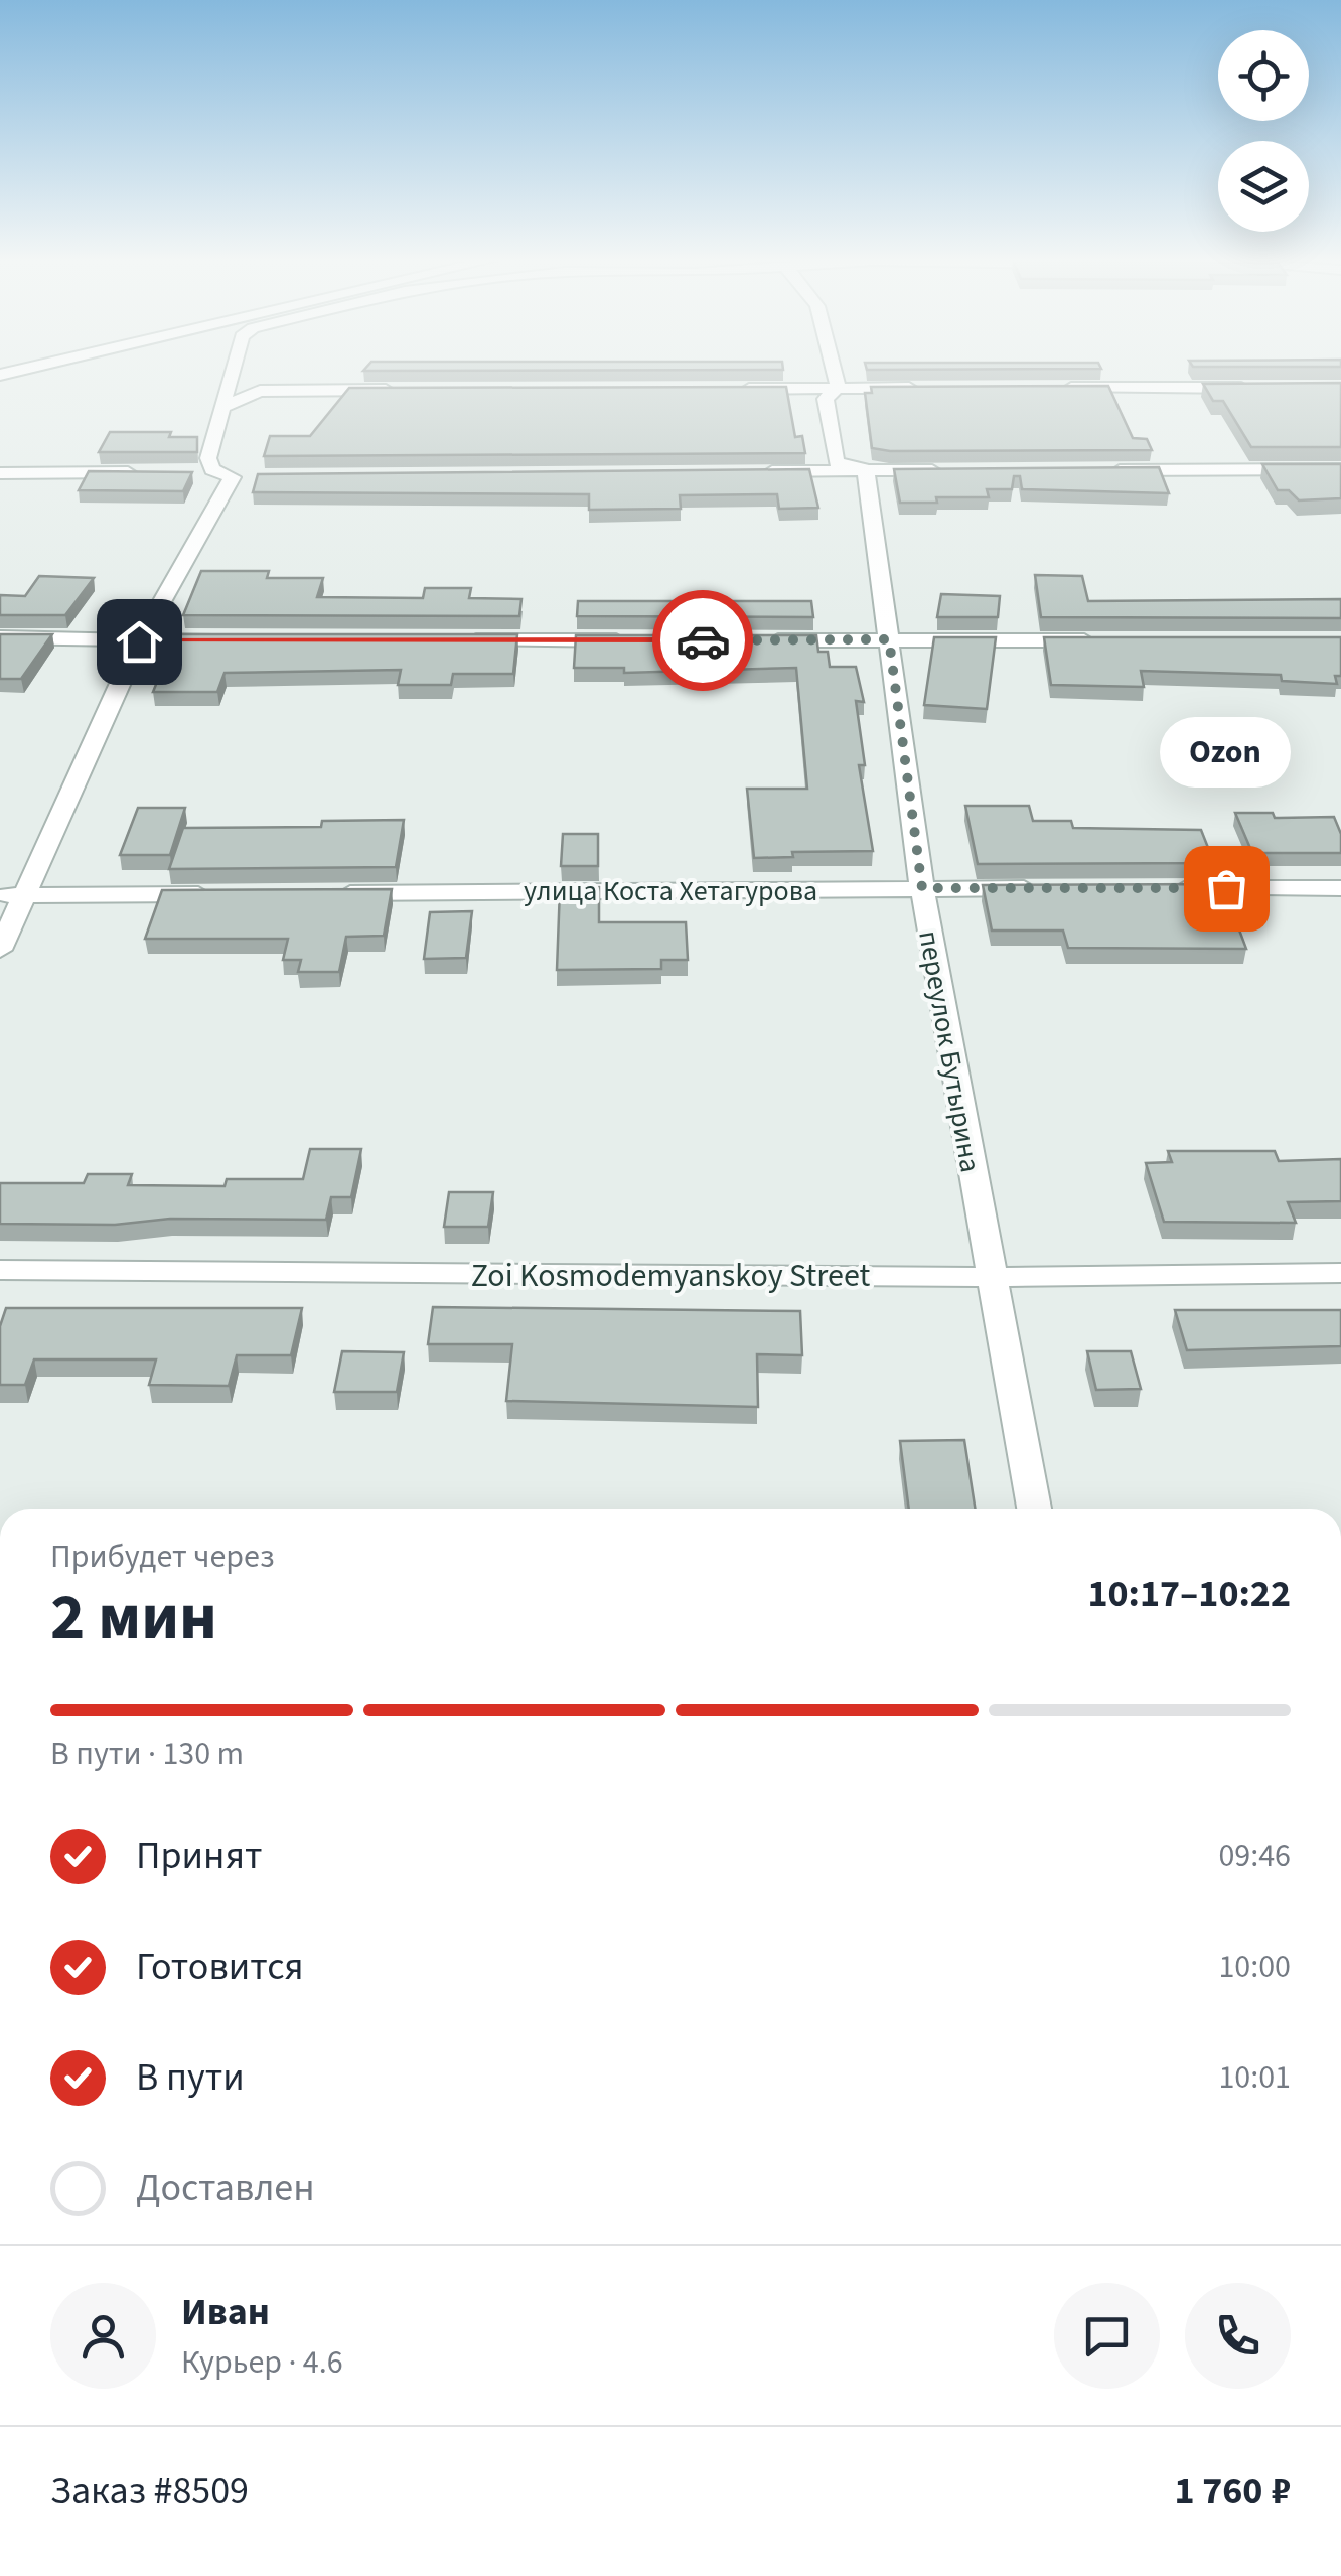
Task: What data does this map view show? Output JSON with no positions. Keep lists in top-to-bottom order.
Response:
{
  "streets": {
    "street": ["улица Коста Хетагурова", "переулок Бутырина", "Zoi Kosmodemyanskoy Street"]
  },
  "crossings": [
    ["улица Коста Хетагурова", "переулок Бутырина"],
    ["переулок Бутырина", "Zoi Kosmodemyanskoy Street"]
  ],
  "places": ["Ozon"],
  "page": {
    "bubble": "Ozon",
    "heading": ["2 мин", "Прибудет через", "10:17–10:22"],
    "panel": [
      "Иван",
      "Курьер · 4.6",
      "Заказ #8509",
      "1 760 ₽"
    ],
    "bar": "В пути · 130 m",
    "list": [
      ["Принят", "09:46"],
      ["Готовится", "10:00"],
      ["В пути", "10:01"],
      "Доставлен"
    ]
  }
}
